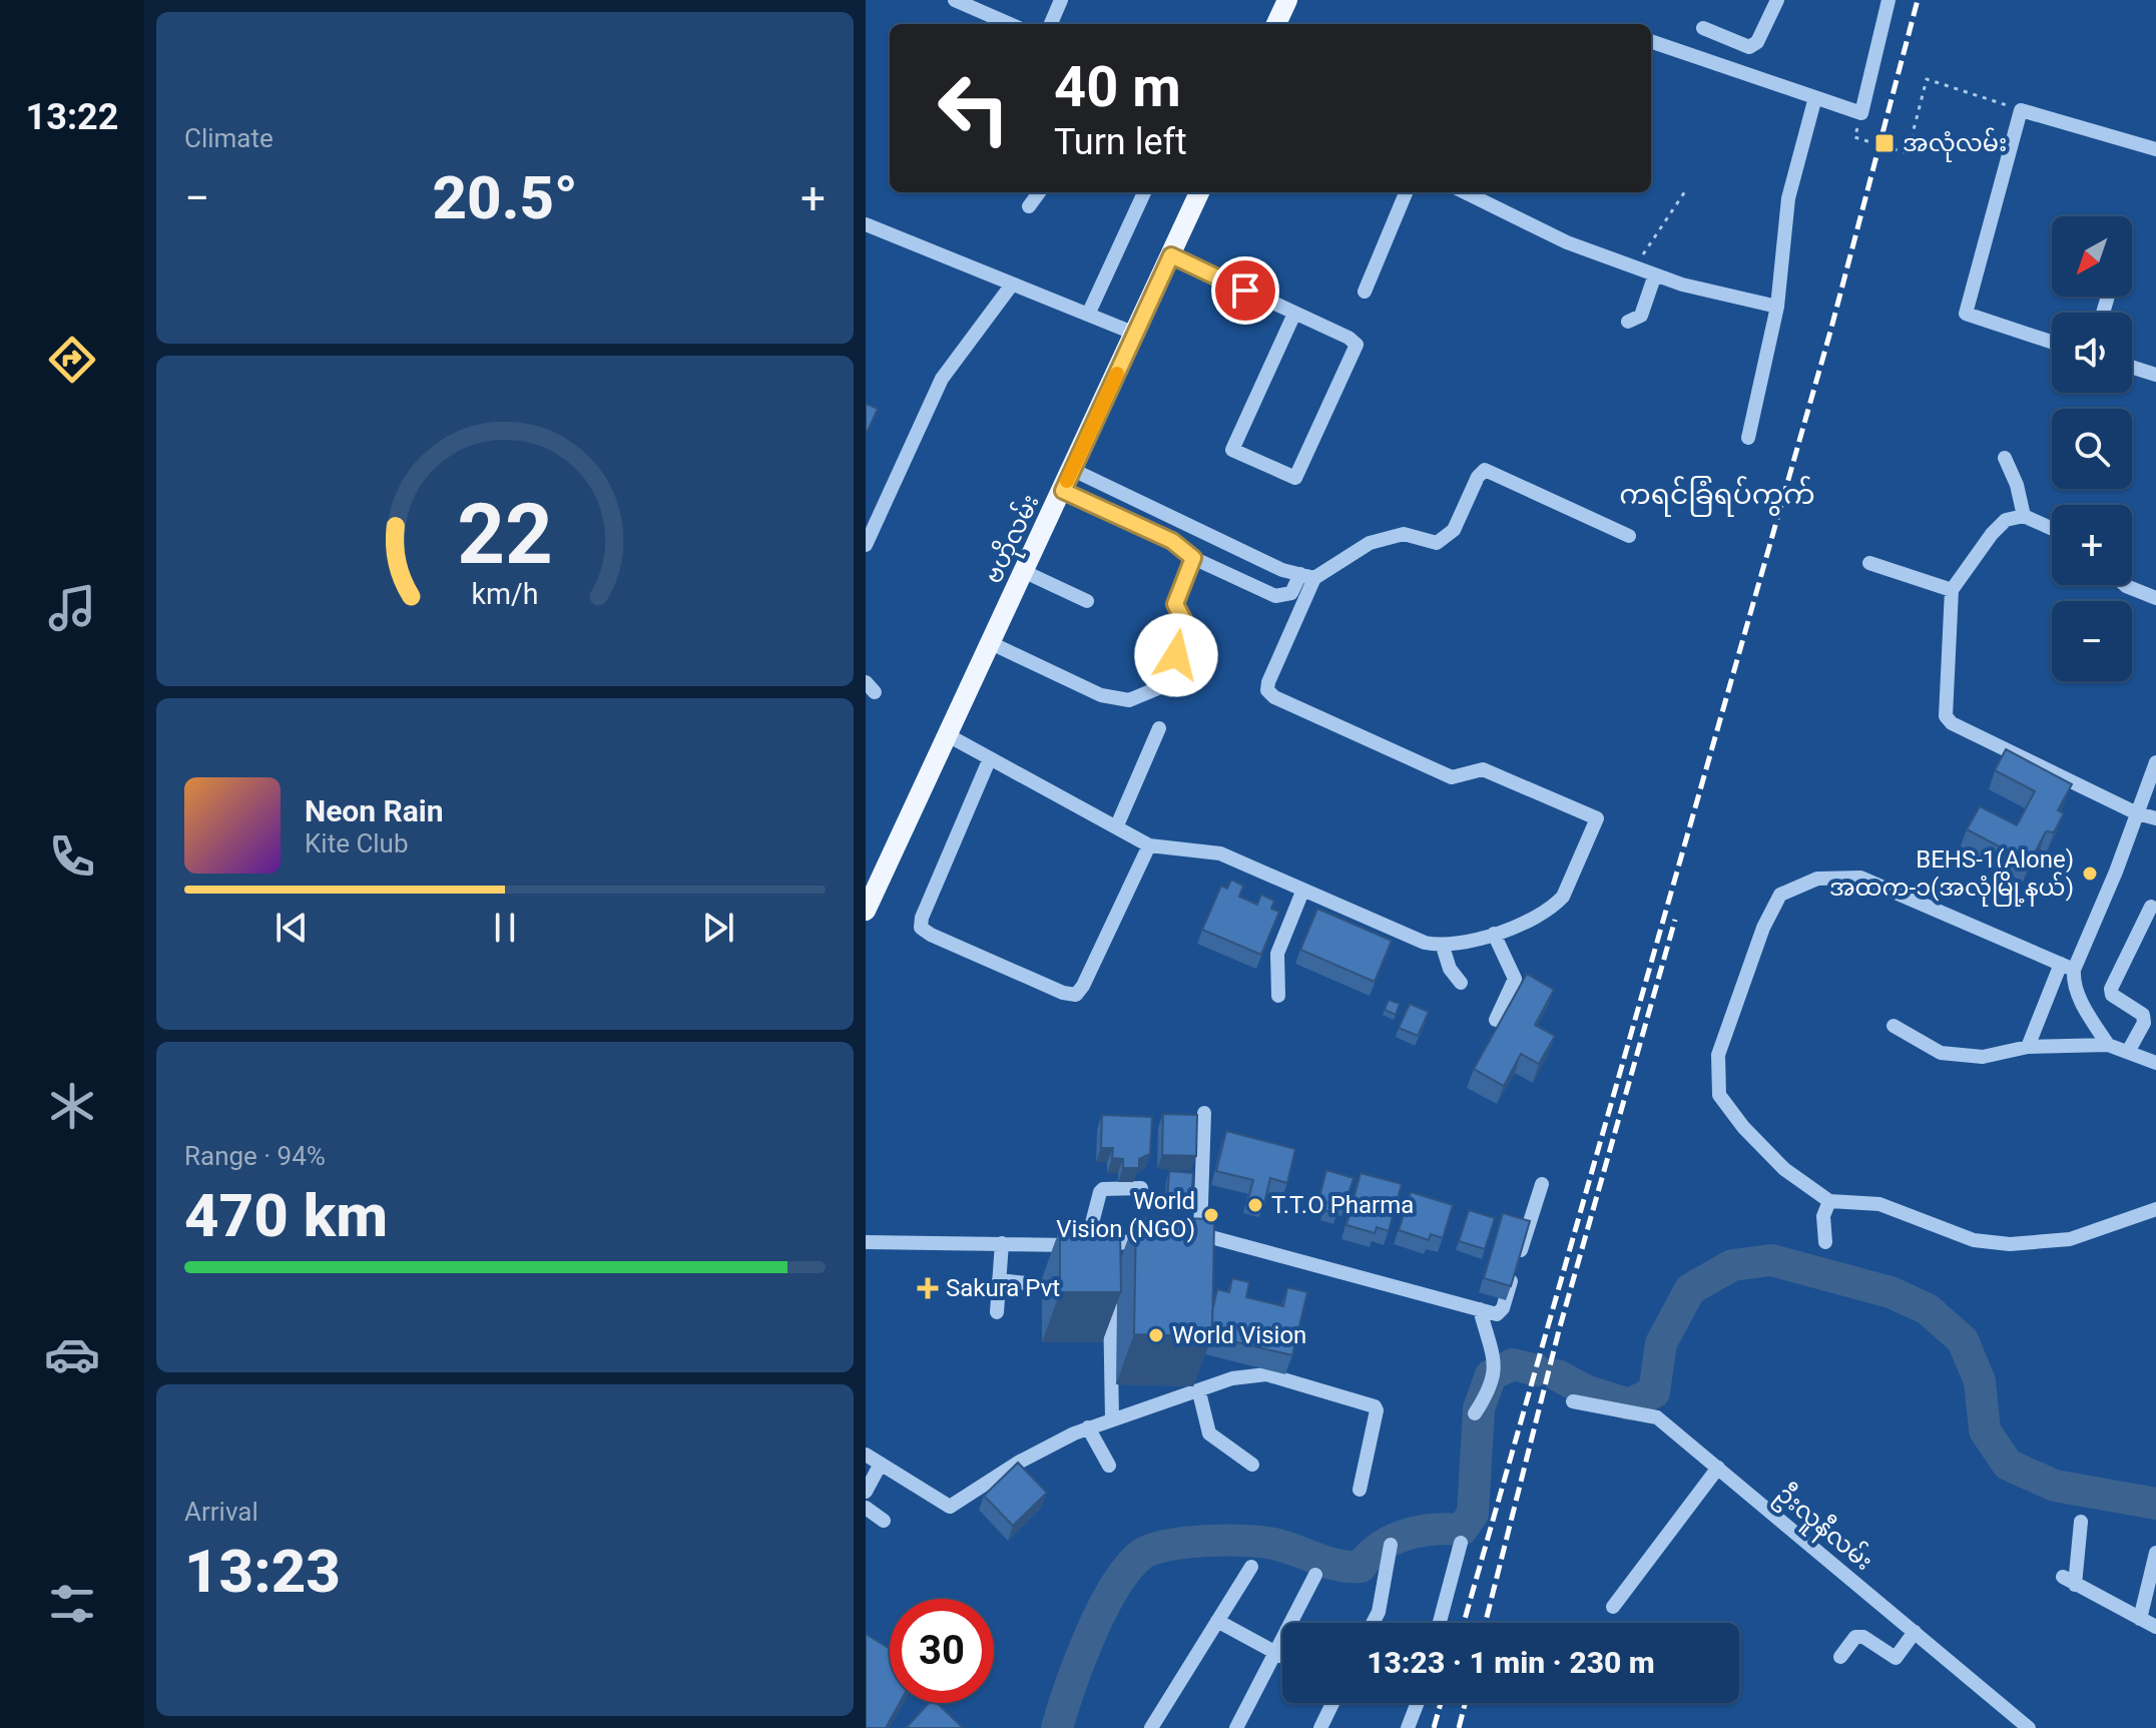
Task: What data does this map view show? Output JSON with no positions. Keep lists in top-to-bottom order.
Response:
{
  "streets": {
    "main road": ["ဗဟိုလမ်း"],
    "street": ["ဦးလူနီလမ်း"]
  },
  "districts": ["ကရင်ခြံရပ်ကွက်"],
  "places": {
    "transit": ["အလုံလမ်း"],
    "other": [
      "BEHS-1(Alone) အထက-၁(အလုံမြို့နယ်)",
      "T.T.O Pharma",
      "World Vision (NGO)",
      "World Vision"
    ],
    "health": ["Sakura Pvt"]
  },
  "north": "bottom left",
  "page": {
    "tabs": "13:22",
    "tile": [
      "Climate",
      ["Range · 94%", "470 km"],
      ["Arrival", "13:23"]
    ],
    "turn": ["40 m", "Turn left"],
    "heat": ["−", "20.5°", "+"],
    "map_buttons": ["+", "−"],
    "song": ["Neon Rain", "Kite Club"],
    "limit": "30",
    "trip": "13:23 · 1 min · 230 m",
    "gauge": ["22", "km/h"]
  }
}
